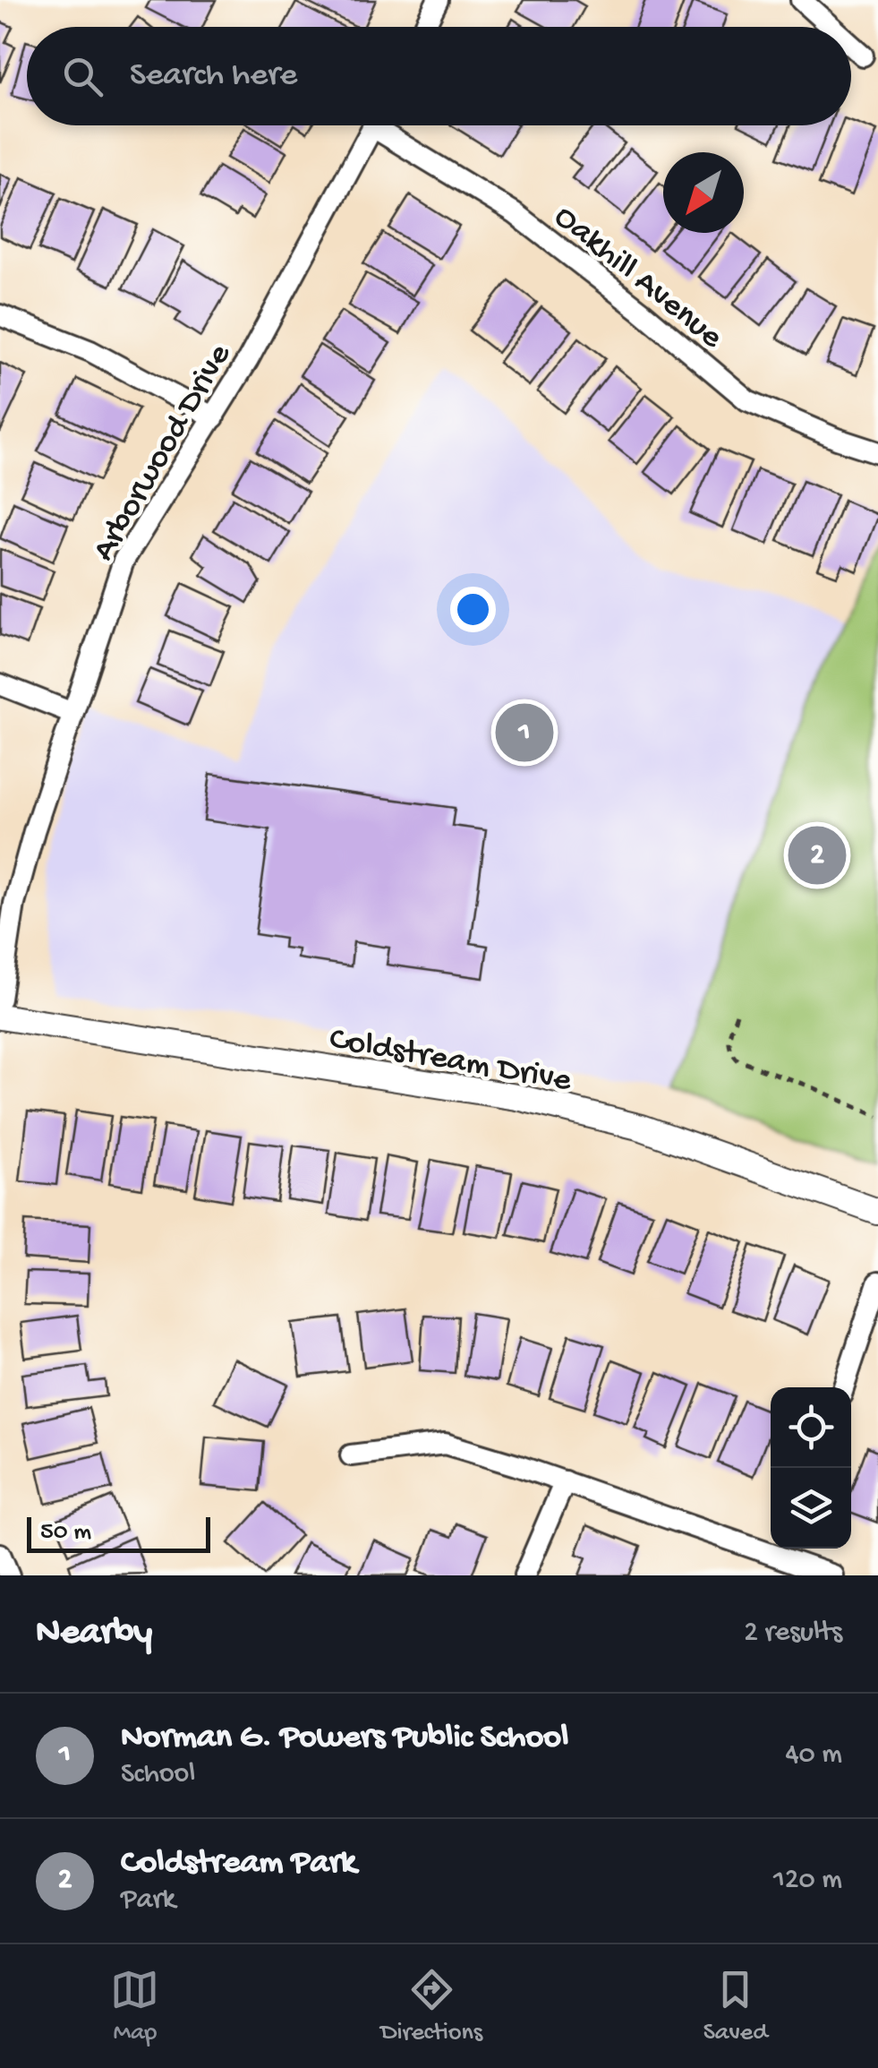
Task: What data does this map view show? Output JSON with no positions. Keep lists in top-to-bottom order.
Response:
{
  "streets": {
    "street": ["Oakhill Avenue", "Arborwood Drive", "Coldstream Drive"]
  },
  "scale_bar": "50 m",
  "north": "bottom left",
  "page": {
    "search": "Search here",
    "pins": ["1", "2"],
    "scale": "50 m",
    "heading": ["Nearby", "2 results"],
    "list": [
      {
        "mark": "1",
        "name": "Norman G. Powers Public School",
        "note": "School",
        "value": "40 m"
      },
      {
        "mark": "2",
        "name": "Coldstream Park",
        "note": "Park",
        "value": "120 m"
      }
    ],
    "nav": ["Map", "Directions", "Saved"]
  }
}
